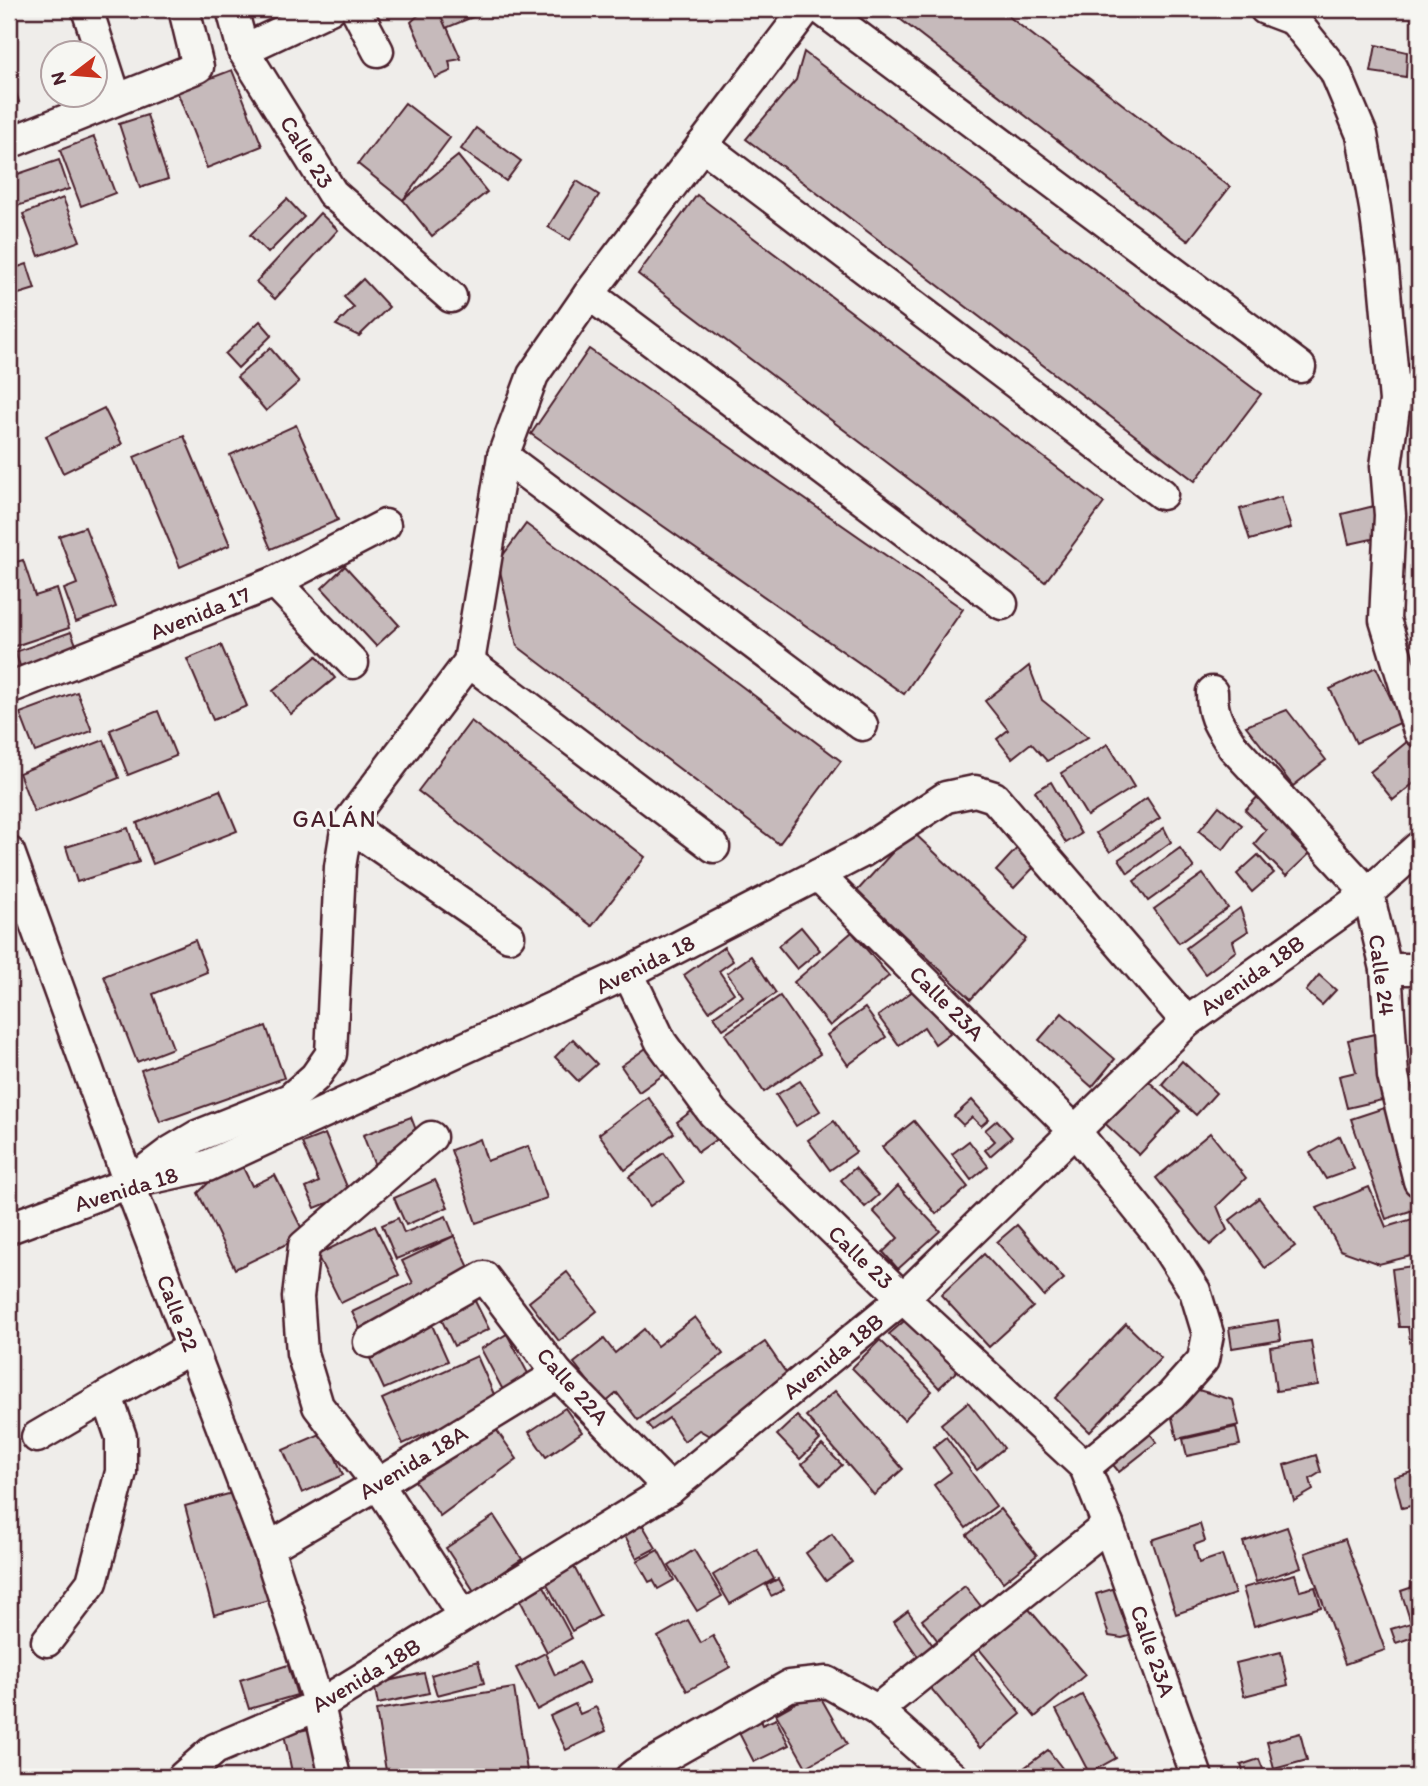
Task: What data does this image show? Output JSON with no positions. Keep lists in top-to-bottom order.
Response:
{
  "streets": {
    "street": [
      "Calle 23",
      "Avenida 17",
      "Avenida 18",
      "Avenida 18B",
      "Calle 24",
      "Calle 23A",
      "Calle 22",
      "Calle 22A",
      "Avenida 18A"
    ]
  },
  "crossings": [
    ["Calle 23", "Avenida 18"],
    ["Calle 23", "Avenida 18B"],
    ["Calle 23", "Calle 23A"],
    ["Avenida 18", "Avenida 18B"],
    ["Avenida 18", "Calle 23A"],
    ["Avenida 18", "Calle 22"],
    ["Avenida 18B", "Calle 24"],
    ["Avenida 18B", "Calle 23A"],
    ["Avenida 18B", "Calle 22"],
    ["Avenida 18B", "Calle 22A"],
    ["Calle 22", "Avenida 18A"],
    ["Calle 22A", "Avenida 18A"]
  ],
  "districts": ["GALÁN"],
  "north": "left"
}
